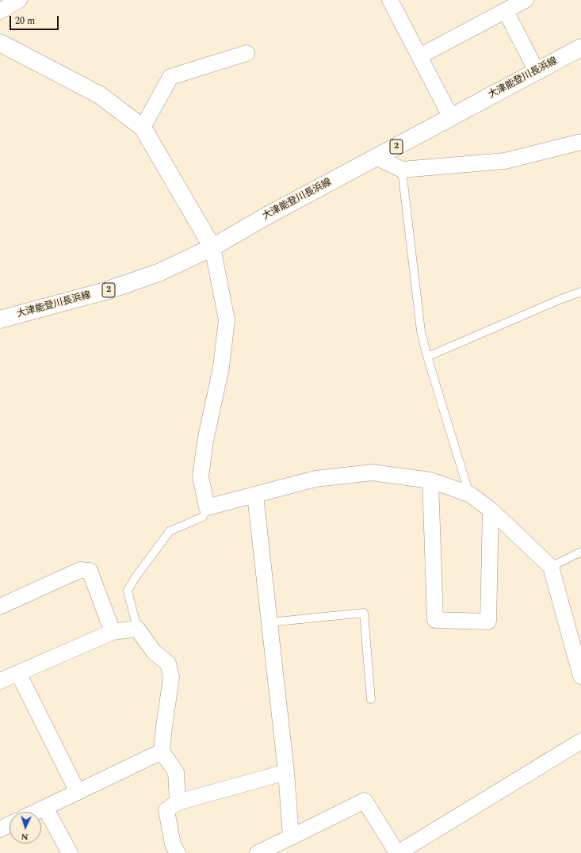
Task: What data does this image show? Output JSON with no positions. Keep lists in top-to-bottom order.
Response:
{
  "streets": {
    "main road": ["大津能登川長浜線", "2"]
  },
  "scale_bar": "20 m",
  "north": "bottom"
}
